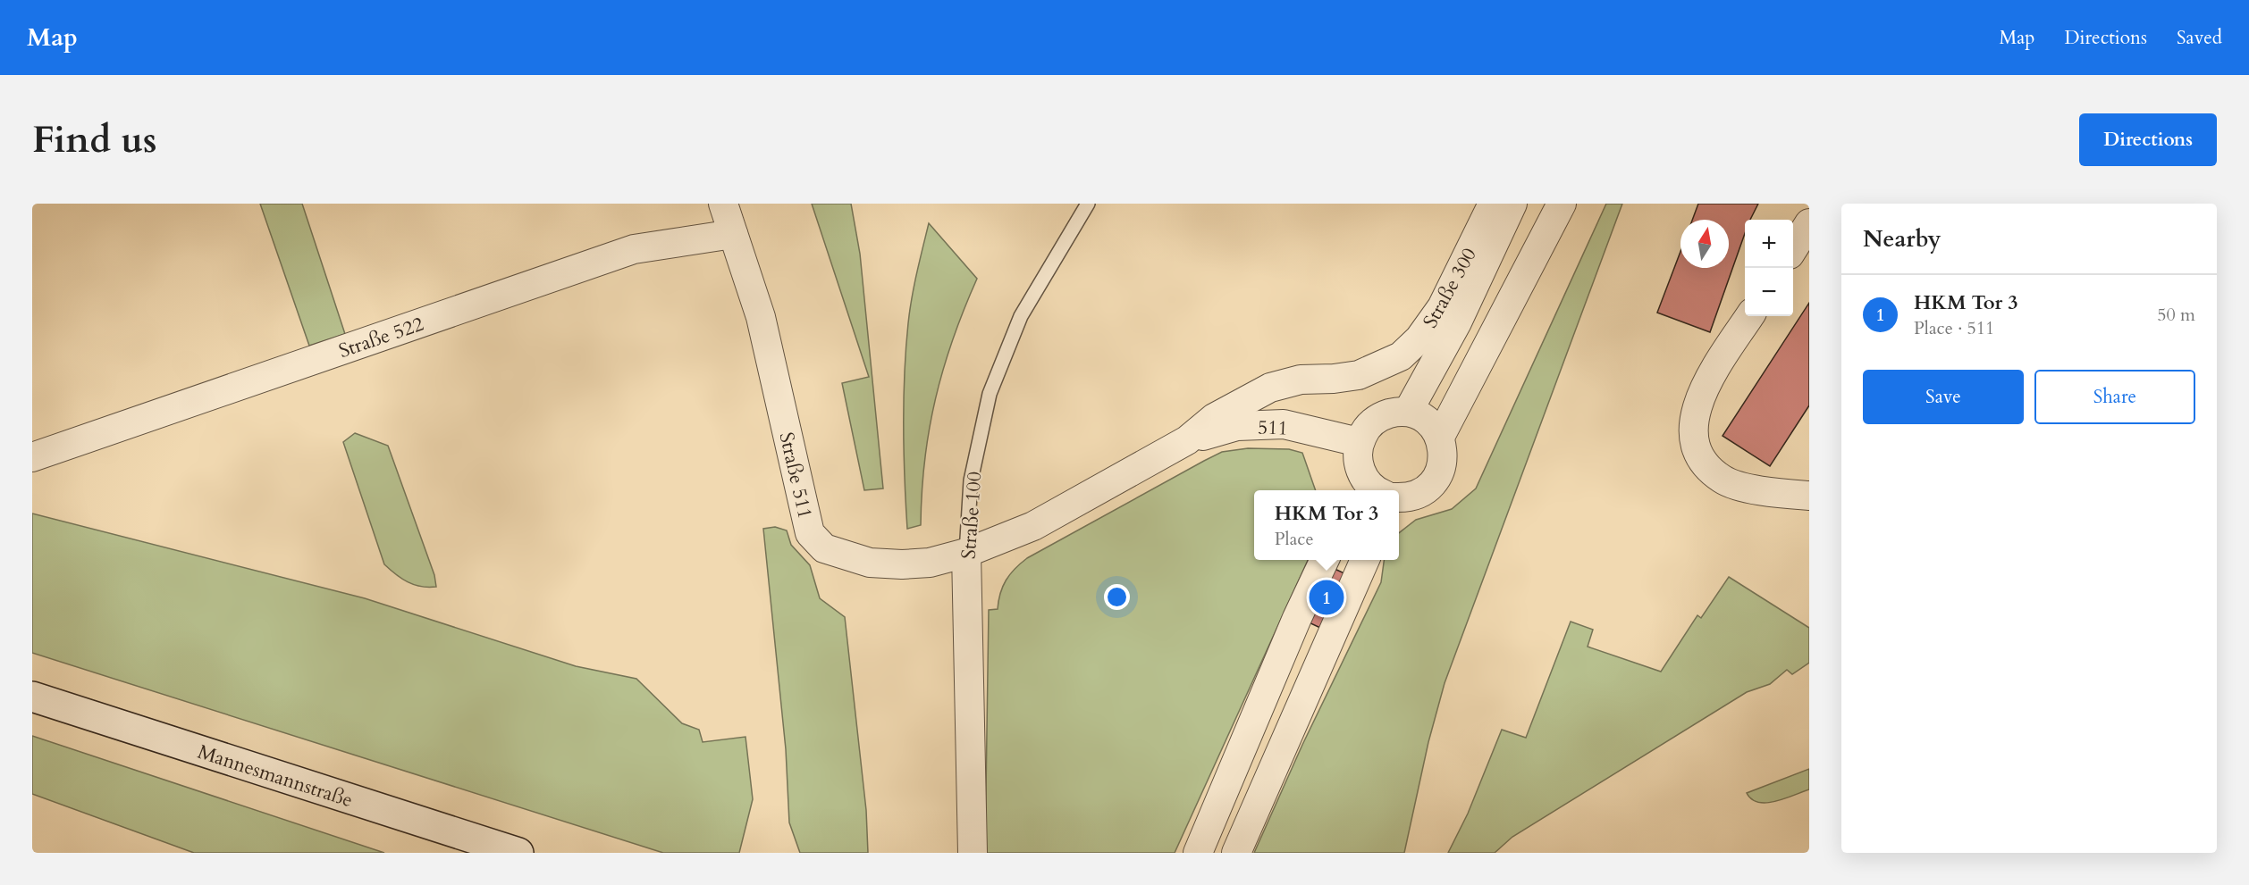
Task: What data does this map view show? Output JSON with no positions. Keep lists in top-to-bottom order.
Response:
{
  "streets": {
    "main road": ["Mannesmannstraße"],
    "street": [
      "Straße 300",
      "Straße 522",
      "511",
      "Straße 511",
      "Straße 100"
    ]
  },
  "crossings": [
    ["Straße 300", "511"],
    ["Straße 300", "Straße 511"],
    ["Straße 522", "Straße 511"],
    ["511", "Straße 511"],
    ["Straße 511", "Straße 100"]
  ],
  "north": "top",
  "page": {
    "header": "Map",
    "nav": ["Map", "Directions", "Saved"],
    "buttons": [
      "Directions",
      ["Save", "Share"]
    ],
    "title": "Find us",
    "heading": "Nearby",
    "map_buttons": ["+", "−"],
    "list": [
      {
        "mark": "1",
        "name": "HKM Tor 3",
        "note": "Place · 511",
        "value": "50 m"
      }
    ],
    "popup": ["HKM Tor 3", "Place"],
    "pins": "1"
  }
}
